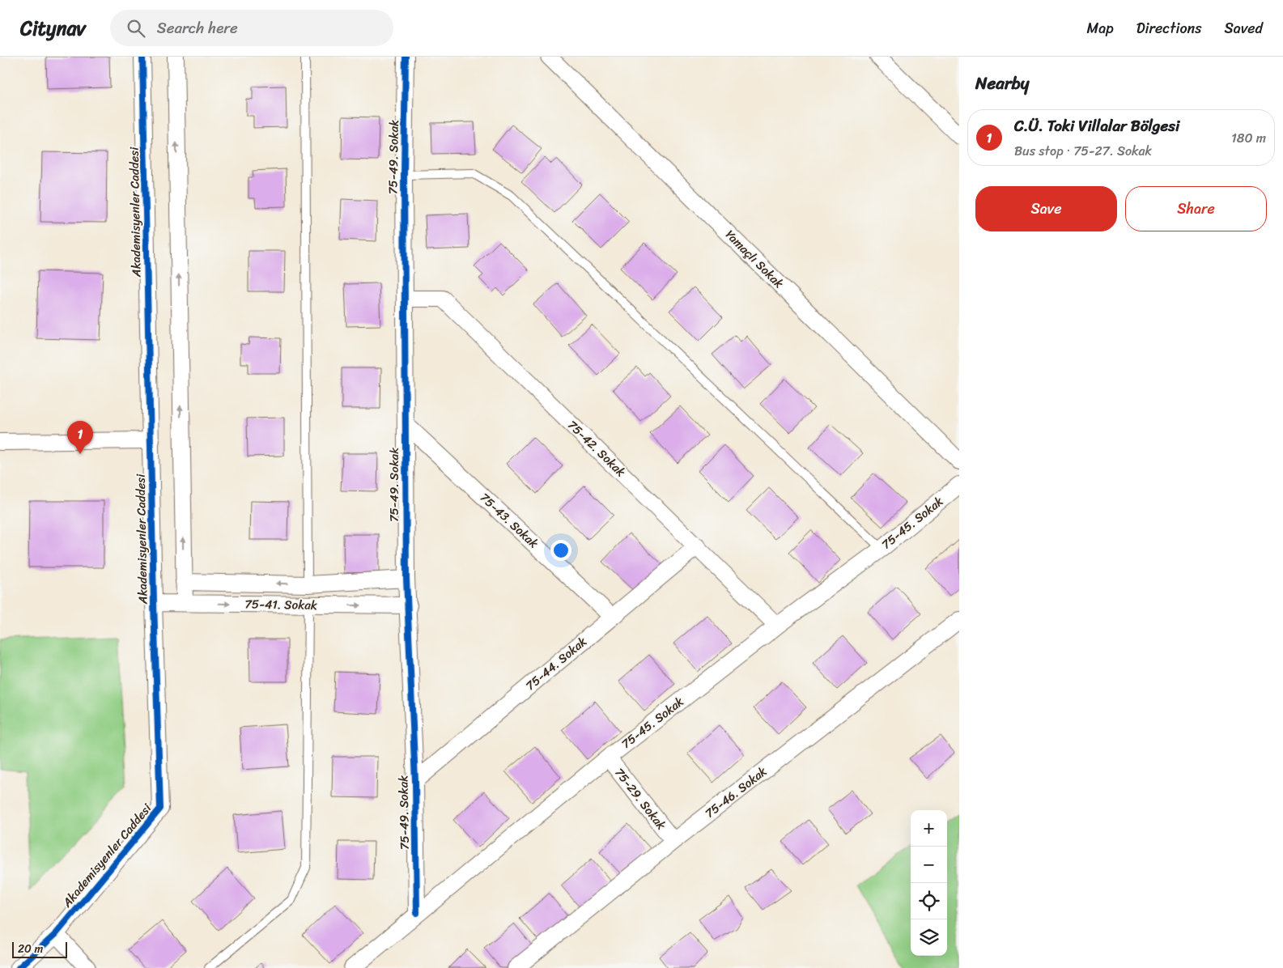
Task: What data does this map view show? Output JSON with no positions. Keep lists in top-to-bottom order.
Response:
{
  "streets": {
    "street": [
      "75-49. Sokak",
      "Akademisyenler Caddesi",
      "Yamaçlı Sokak",
      "75-42. Sokak",
      "75-43. Sokak",
      "75-45. Sokak",
      "75-41. Sokak",
      "75-44. Sokak",
      "75-46. Sokak",
      "75-29. Sokak"
    ]
  },
  "crossings": [
    ["75-49. Sokak", "75-42. Sokak"],
    ["75-49. Sokak", "75-43. Sokak"],
    ["75-49. Sokak", "75-45. Sokak"],
    ["75-49. Sokak", "75-41. Sokak"],
    ["75-49. Sokak", "75-44. Sokak"],
    ["Akademisyenler Caddesi", "75-41. Sokak"],
    ["75-42. Sokak", "75-45. Sokak"],
    ["75-42. Sokak", "75-44. Sokak"],
    ["75-43. Sokak", "75-44. Sokak"],
    ["75-45. Sokak", "75-29. Sokak"],
    ["75-46. Sokak", "75-29. Sokak"]
  ],
  "scale_bar": "20 m",
  "page": {
    "header": "Citynav",
    "search": "Search here",
    "nav": ["Map", "Directions", "Saved"],
    "heading": "Nearby",
    "list": [
      {
        "mark": "1",
        "name": "C.Ü. Toki Villalar Bölgesi",
        "note": "Bus stop · 75-27. Sokak",
        "value": "180 m"
      }
    ],
    "buttons": ["Save", "Share"],
    "pins": "1",
    "map_buttons": ["+", "−"],
    "scale": "20 m"
  }
}
